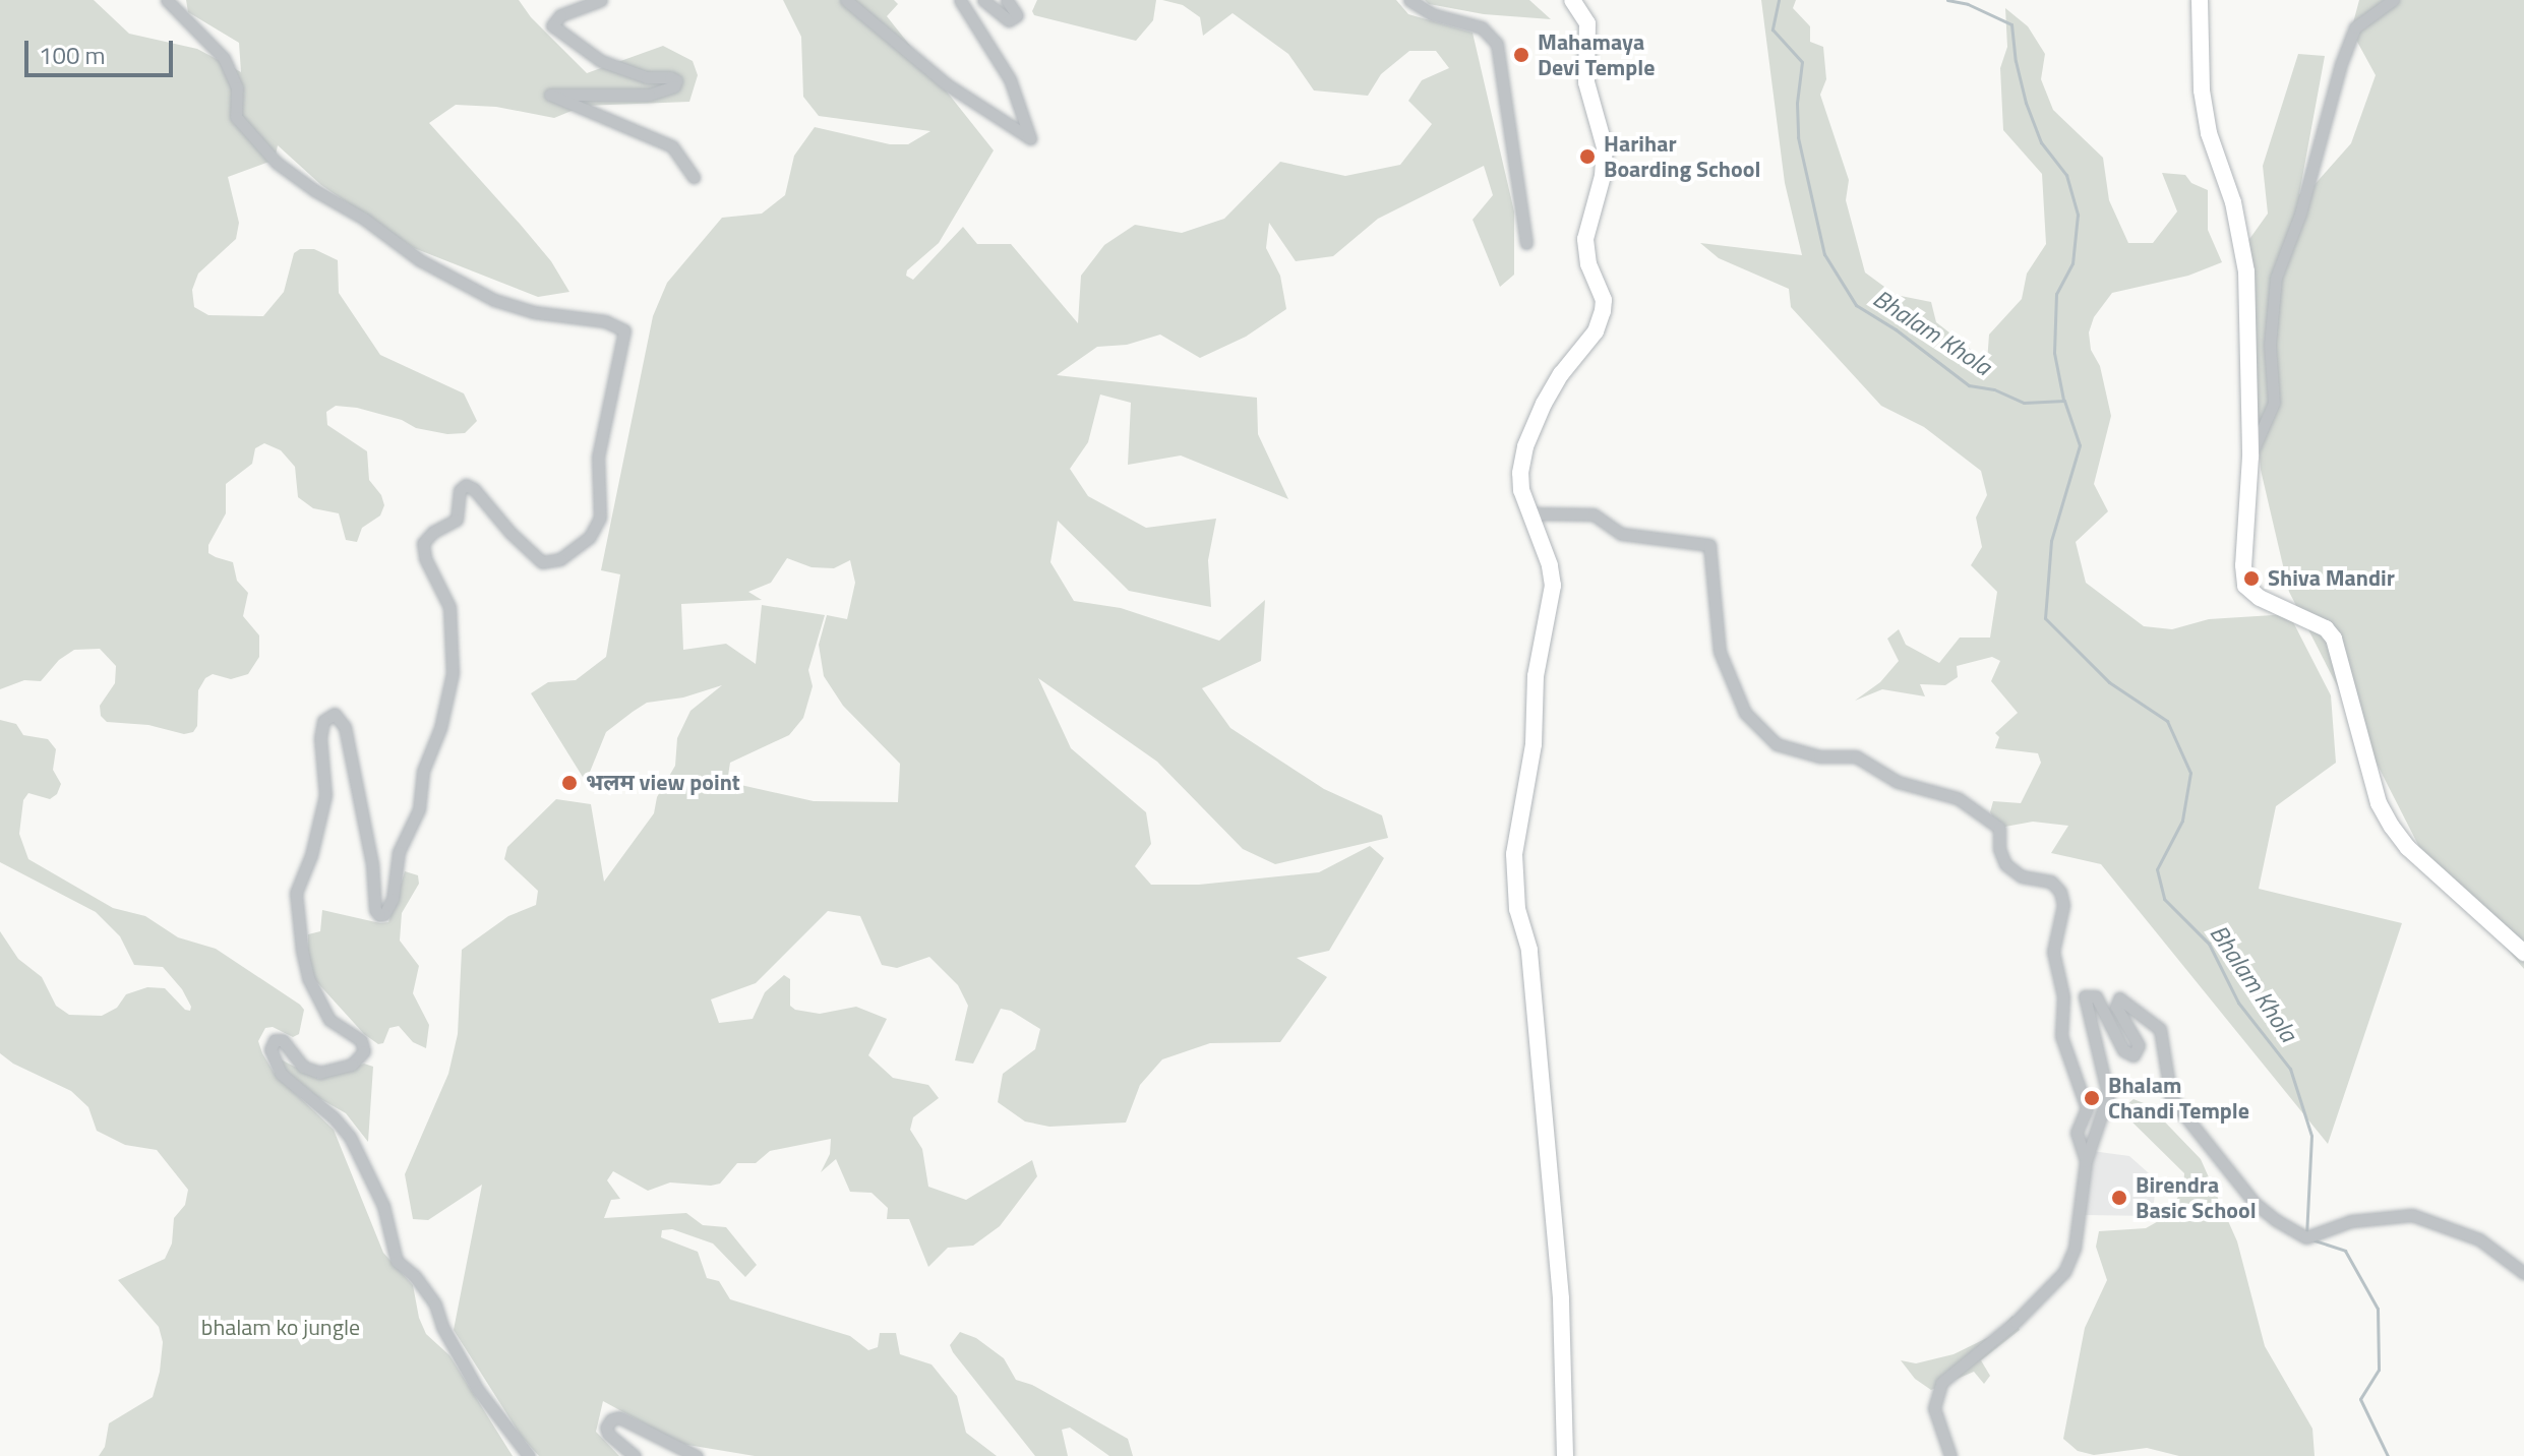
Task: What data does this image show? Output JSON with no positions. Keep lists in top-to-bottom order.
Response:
{
  "water": ["Bhalam Khola"],
  "parks": ["bhalam ko jungle"],
  "places": [
    "Mahamaya Devi Temple",
    "Harihar Boarding School",
    "Shiva Mandir",
    "भलम view point",
    "Bhalam Chandi Temple",
    "Birendra Basic School"
  ],
  "scale_bar": "100 m"
}
